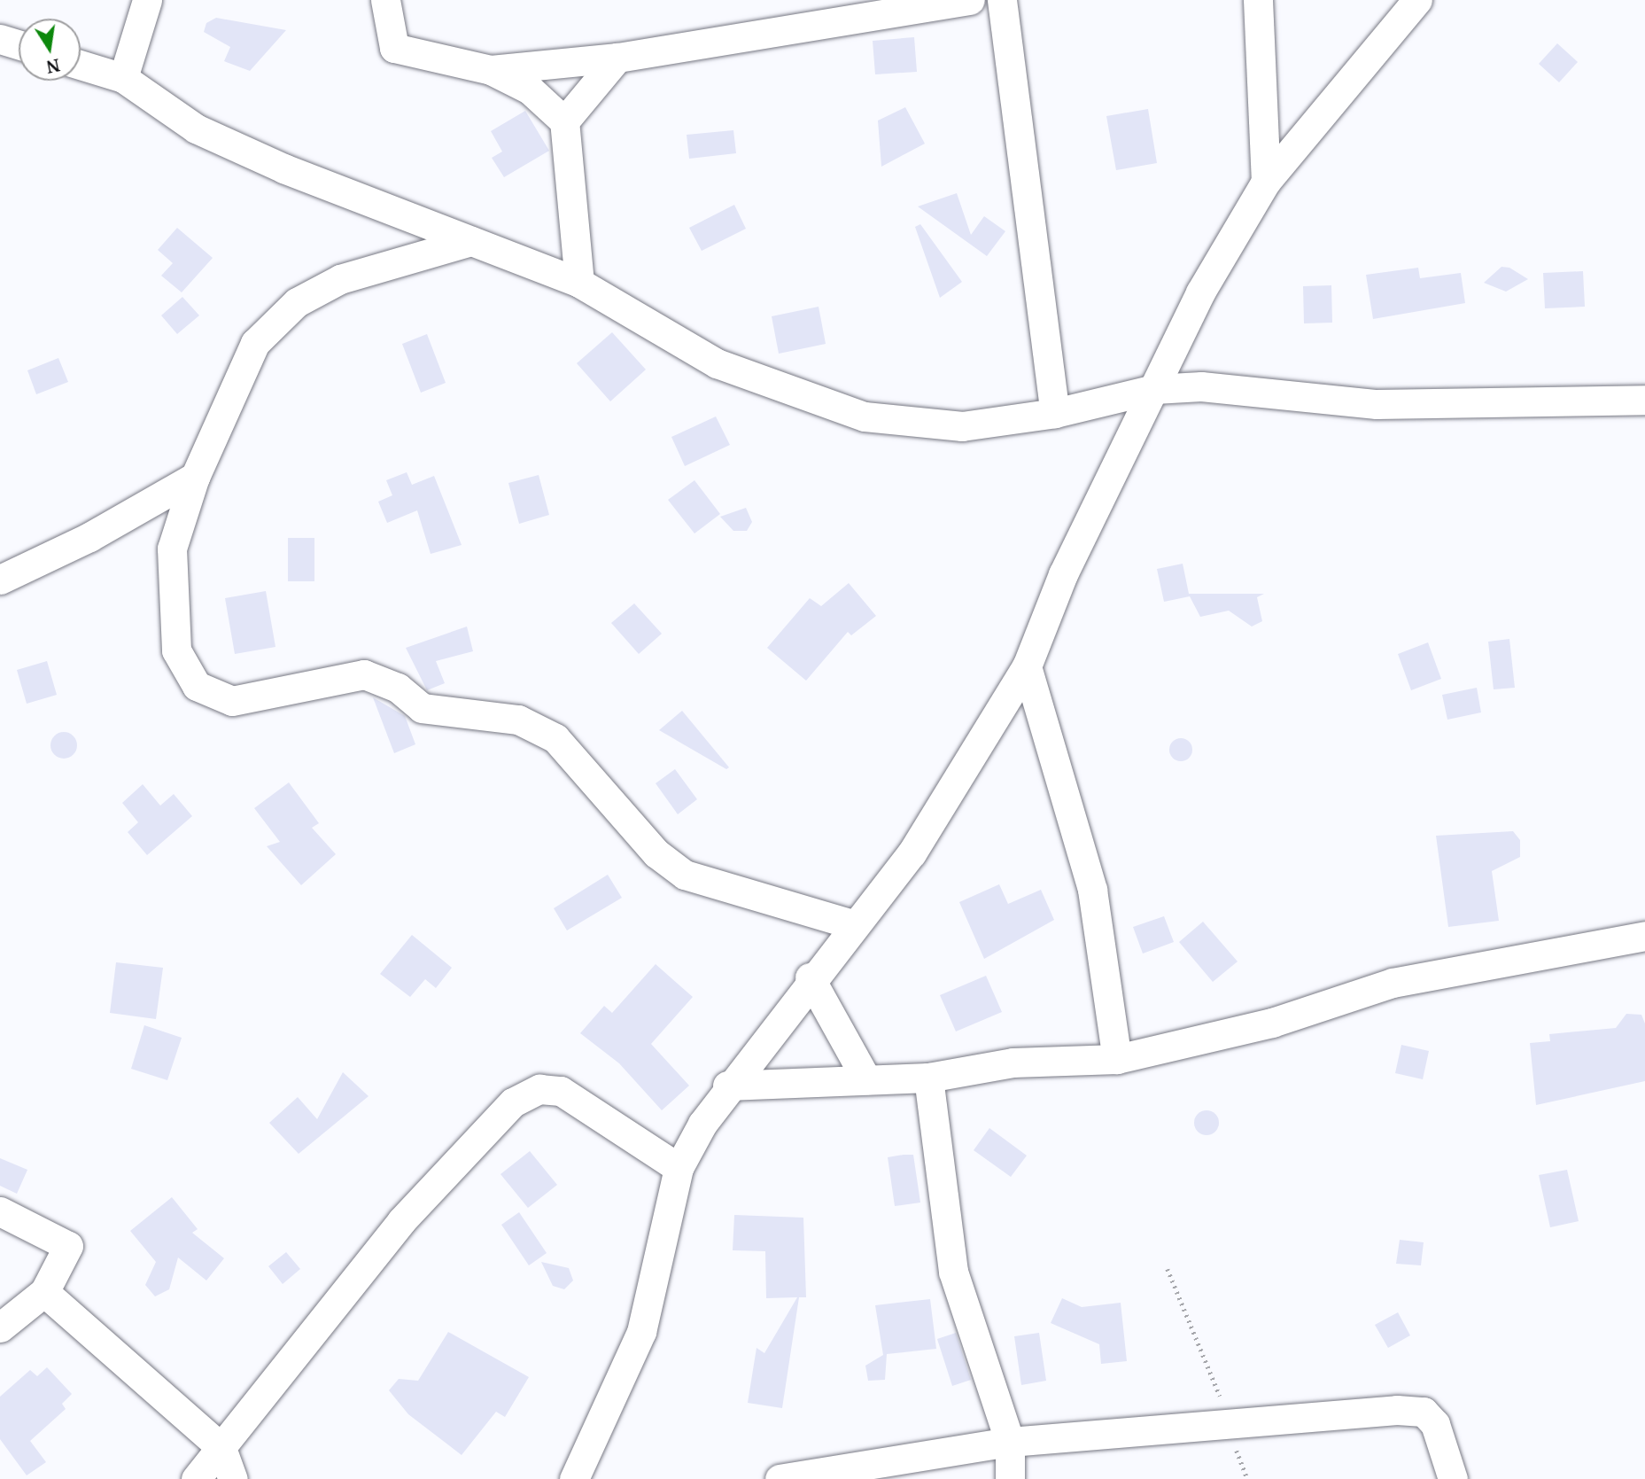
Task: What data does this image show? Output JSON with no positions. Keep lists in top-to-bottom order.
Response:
{
  "north": "bottom"
}
